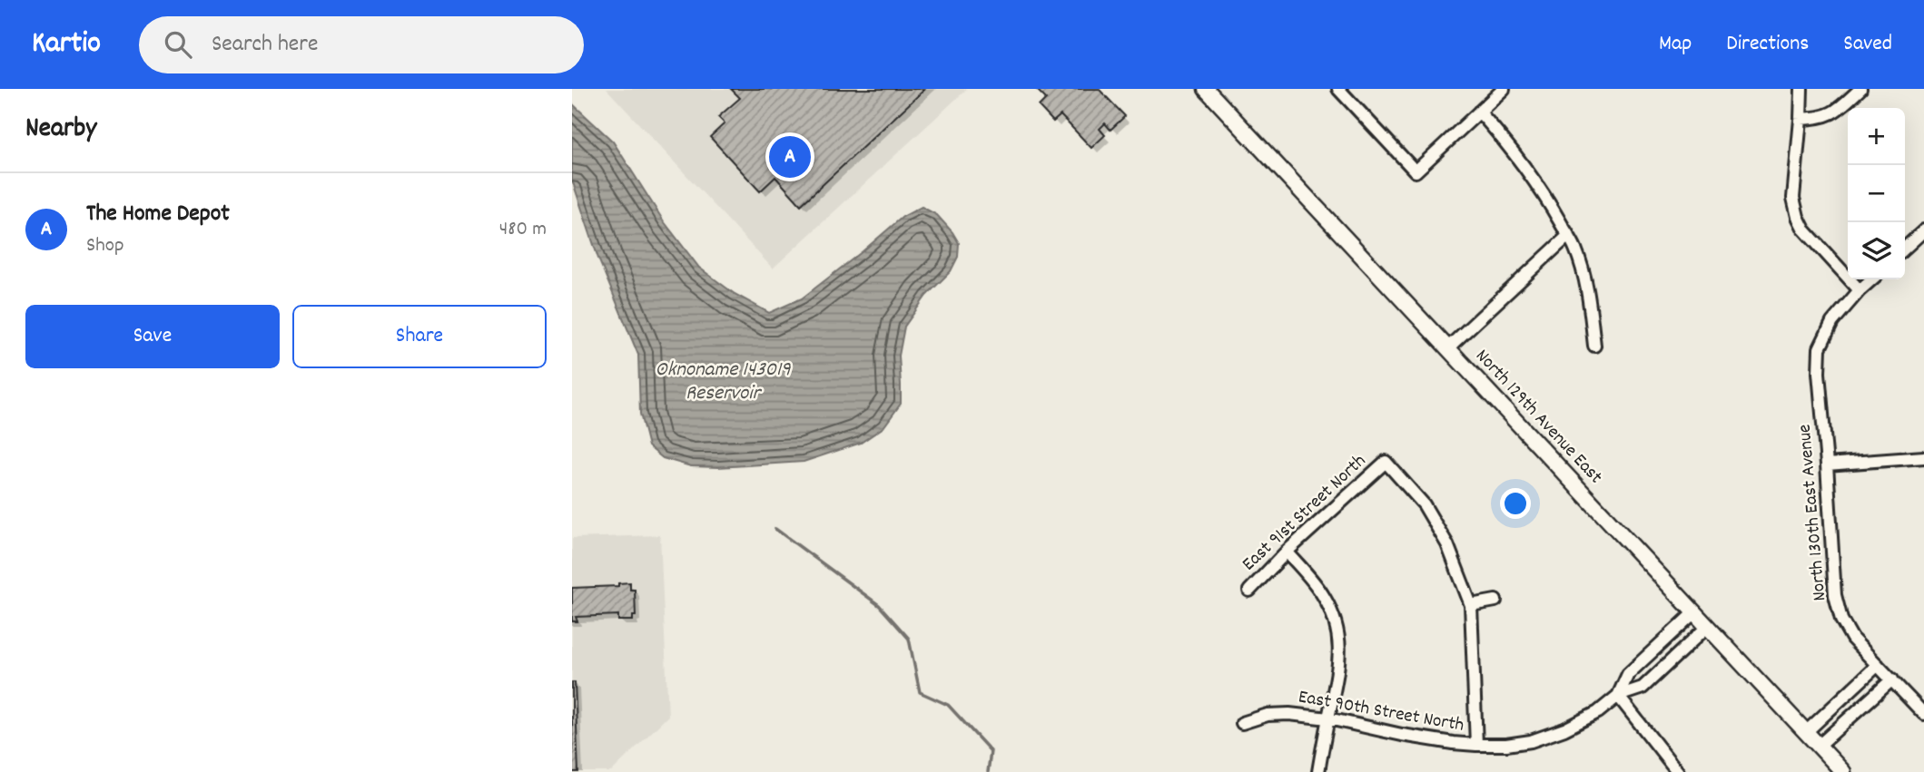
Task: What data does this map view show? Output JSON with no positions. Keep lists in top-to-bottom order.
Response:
{
  "streets": {
    "main road": ["North 129th Avenue East"],
    "street": ["North 130th East Avenue", "East 91st Street North", "East 90th Street North"]
  },
  "crossings": [
    ["North 129th Avenue East", "East 90th Street North"]
  ],
  "water": ["Oknoname 143019 Reservoir"],
  "page": {
    "header": "Kartio",
    "search": "Search here",
    "nav": ["Map", "Directions", "Saved"],
    "heading": "Nearby",
    "map_buttons": ["+", "−"],
    "pins": "A",
    "list": [
      {
        "mark": "A",
        "name": "The Home Depot",
        "note": "Shop",
        "value": "480 m"
      }
    ],
    "buttons": ["Save", "Share"]
  }
}
